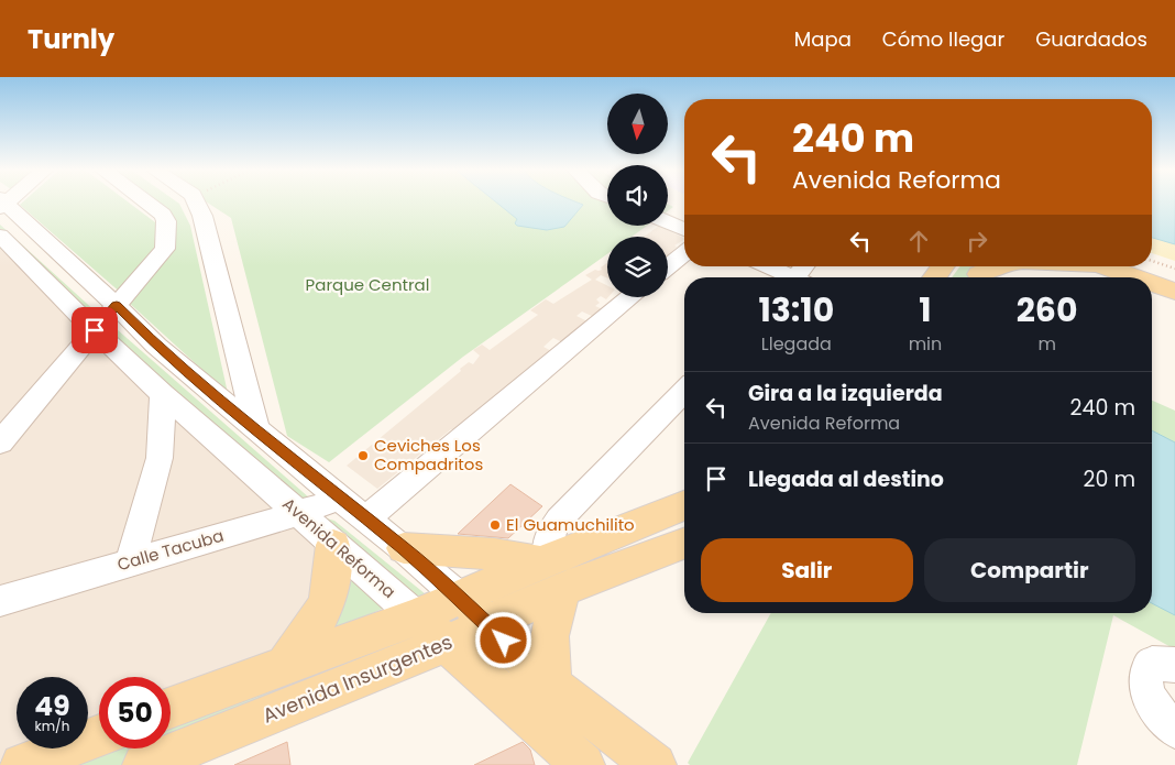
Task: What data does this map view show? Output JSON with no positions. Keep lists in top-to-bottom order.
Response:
{
  "streets": {
    "main road": ["Avenida Reforma", "Avenida Insurgentes"],
    "street": ["Calle Tacuba"]
  },
  "crossings": [
    ["Avenida Reforma", "Calle Tacuba"],
    ["Avenida Reforma", "Avenida Insurgentes"]
  ],
  "parks": ["Parque Central"],
  "places": ["Ceviches Los Compadritos", "El Guamuchilito"],
  "north": "bottom",
  "page": {
    "header": "Turnly",
    "nav": ["Mapa", "Cómo llegar", "Guardados"],
    "turn": ["240 m", "Avenida Reforma"],
    "eta": [
      "13:10",
      "Llegada",
      "1",
      "min",
      "260",
      "m"
    ],
    "list": [
      {
        "name": "Gira a la izquierda",
        "note": "Avenida Reforma",
        "value": "240 m"
      },
      {
        "name": "Llegada al destino",
        "value": "20 m"
      }
    ],
    "buttons": ["Salir", "Compartir"],
    "speed": "49 km/h",
    "limit": "50"
  }
}
